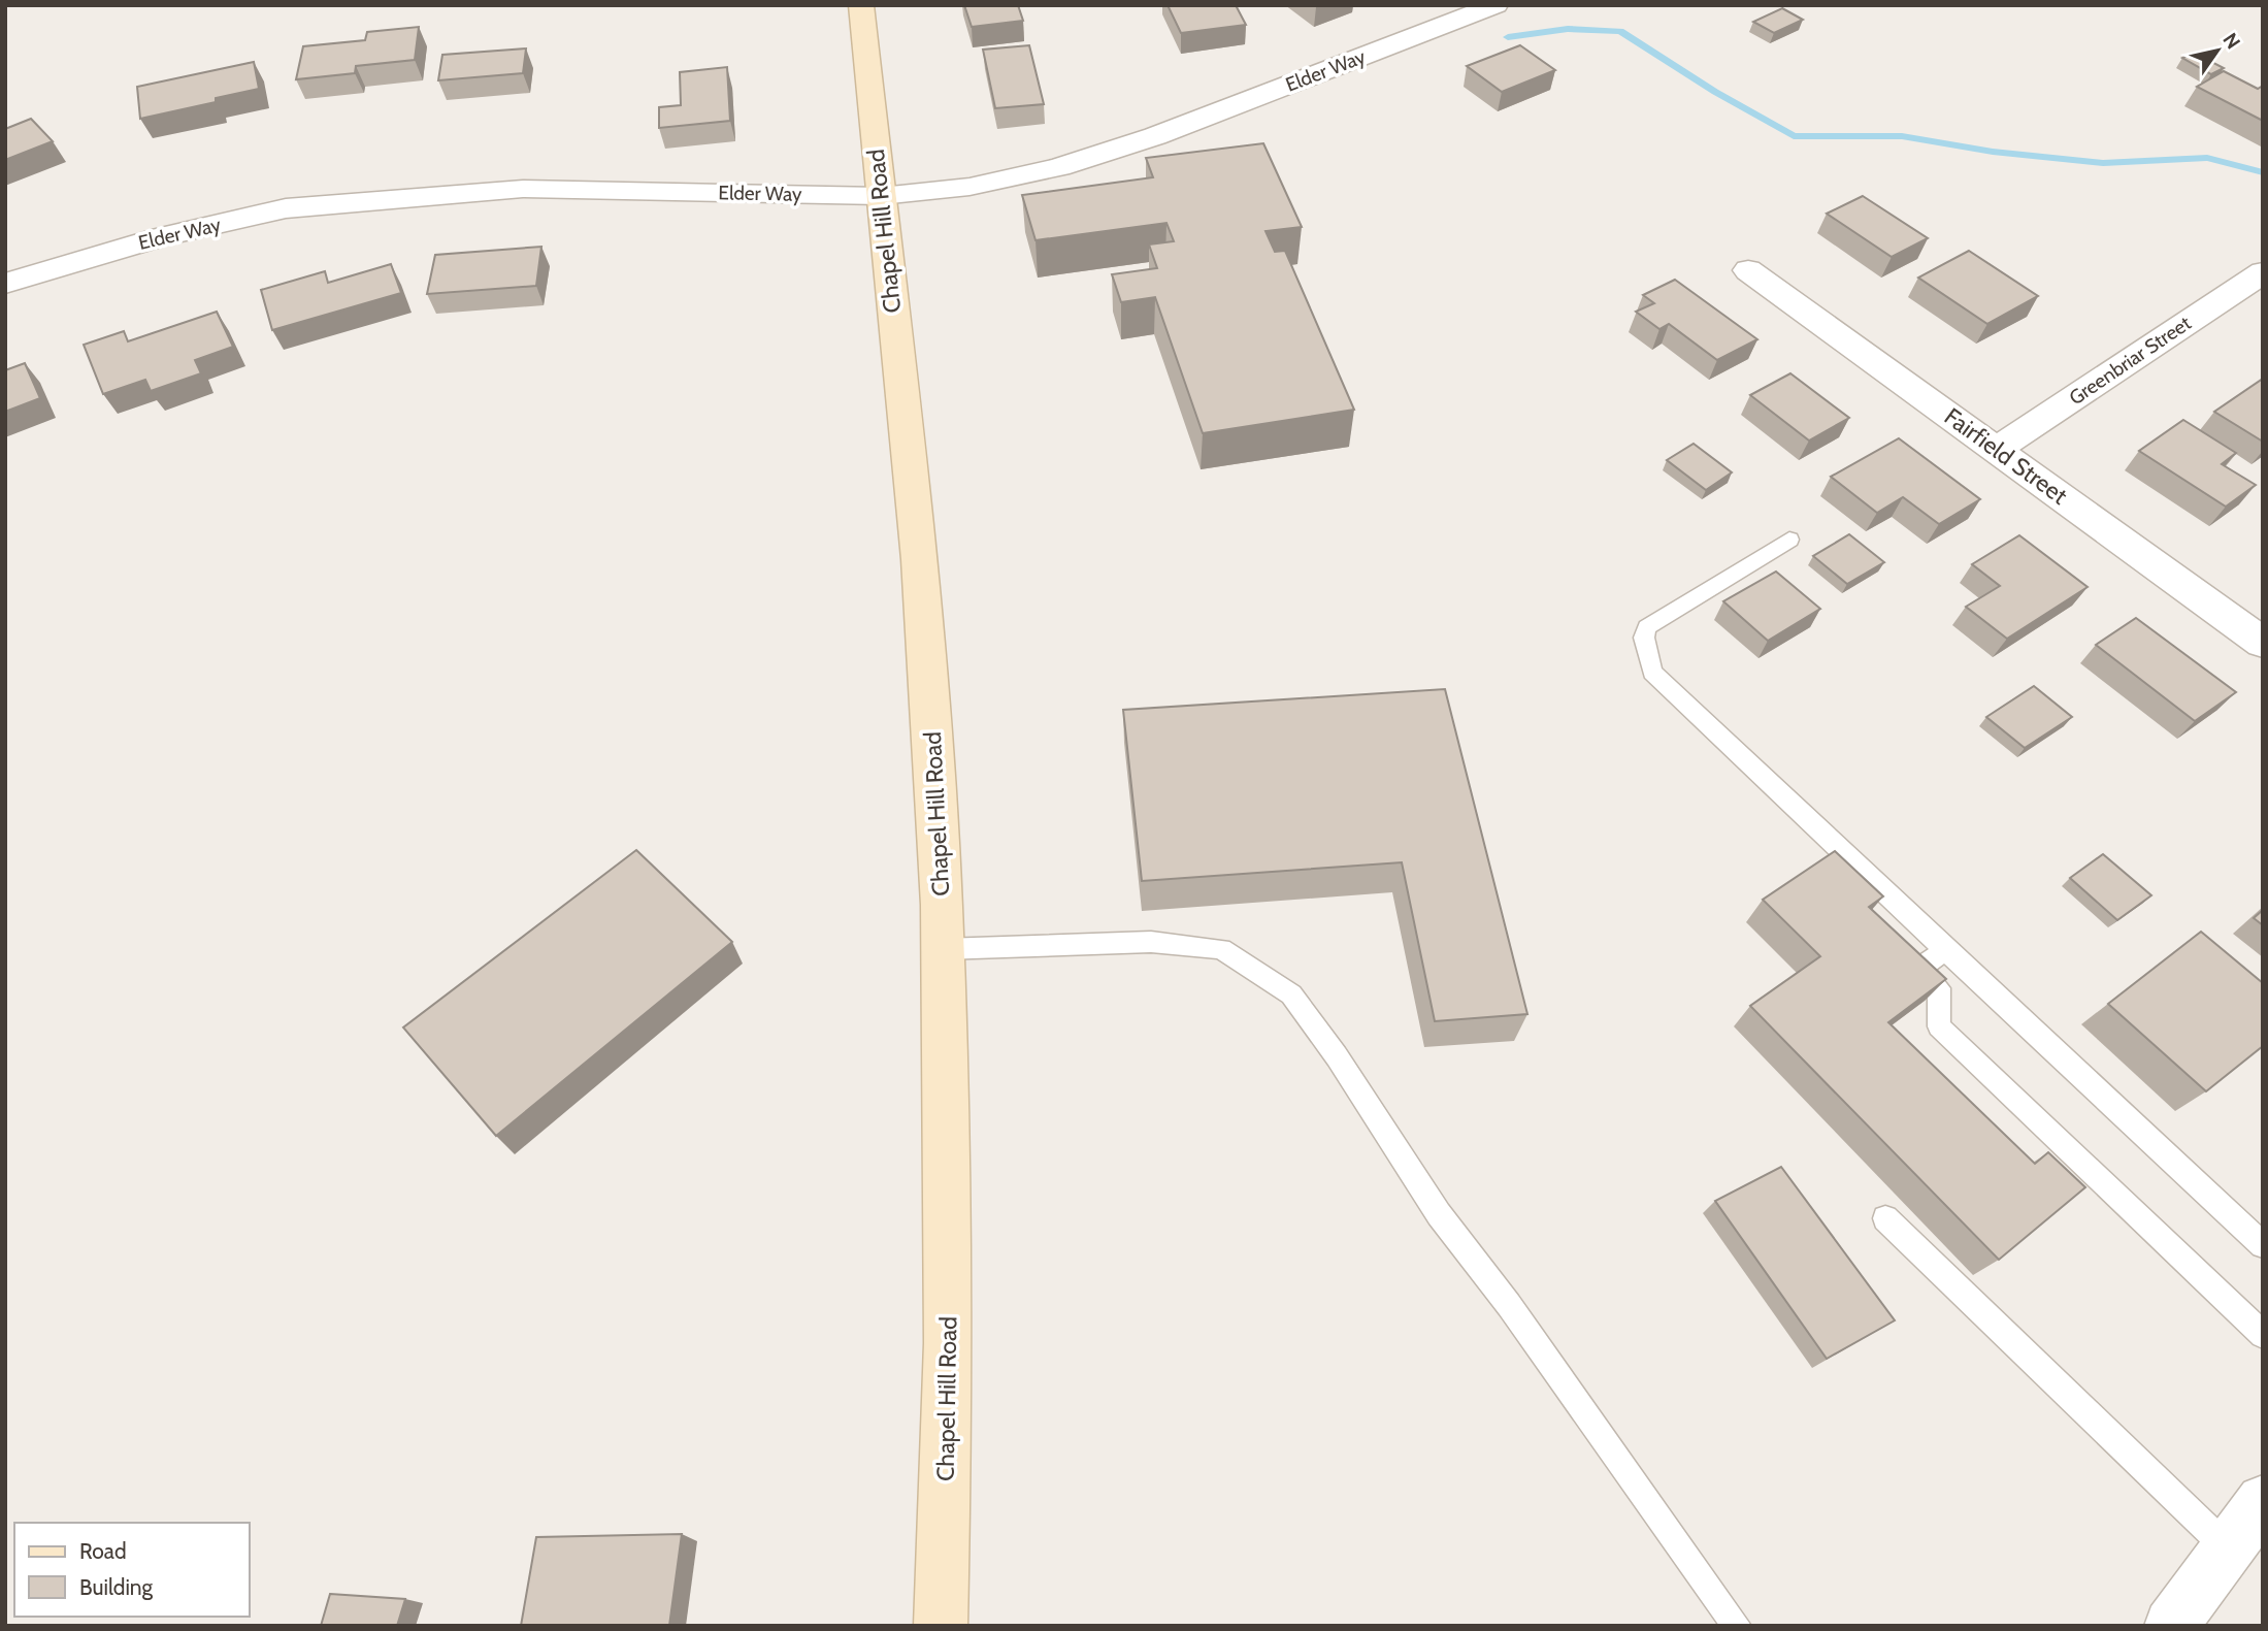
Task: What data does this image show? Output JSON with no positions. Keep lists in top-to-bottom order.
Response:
{
  "streets": {
    "main road": ["Chapel Hill Road"],
    "street": ["Elder Way", "Greenbriar Street", "Fairfield Street"]
  },
  "crossings": [
    ["Elder Way", "Chapel Hill Road"],
    ["Greenbriar Street", "Fairfield Street"]
  ],
  "legend": ["Road", "Building"],
  "north": "top right"
}
